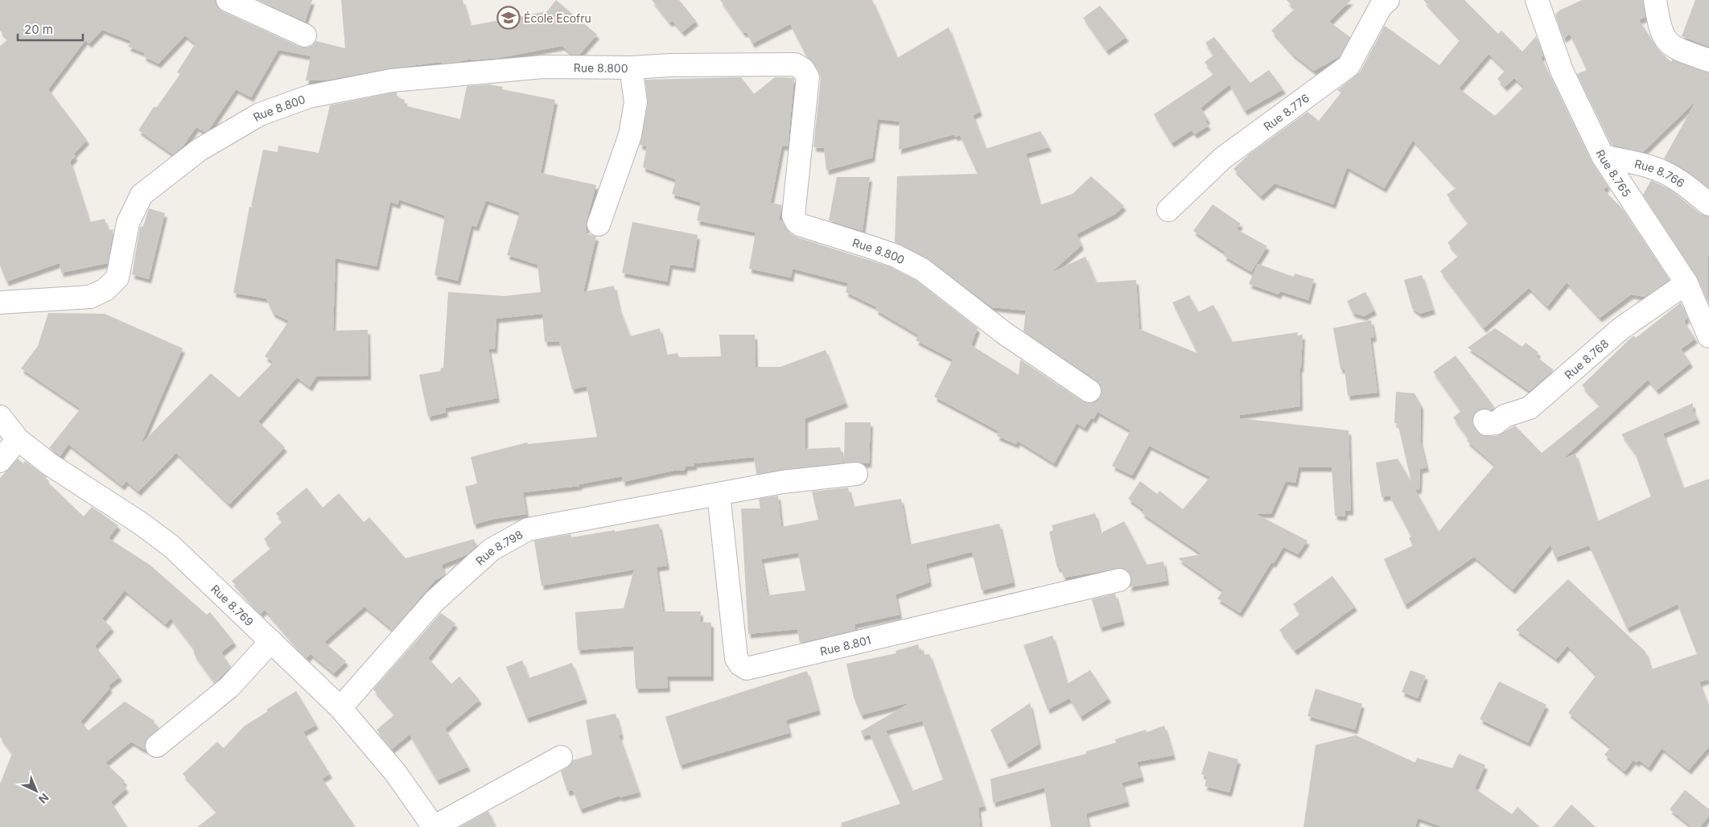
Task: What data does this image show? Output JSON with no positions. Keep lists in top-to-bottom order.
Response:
{
  "streets": {
    "street": [
      "Rue 8.800",
      "Rue 8.776",
      "Rue 8.765",
      "Rue 8.766",
      "Rue 8.768",
      "Rue 8.798",
      "Rue 8.769",
      "Rue 8.801"
    ]
  },
  "crossings": [
    ["Rue 8.765", "Rue 8.766"],
    ["Rue 8.765", "Rue 8.768"],
    ["Rue 8.798", "Rue 8.769"],
    ["Rue 8.798", "Rue 8.801"]
  ],
  "places": {
    "school or university": ["École Ecofru"]
  },
  "scale_bar": "20 m",
  "north": "bottom right"
}
